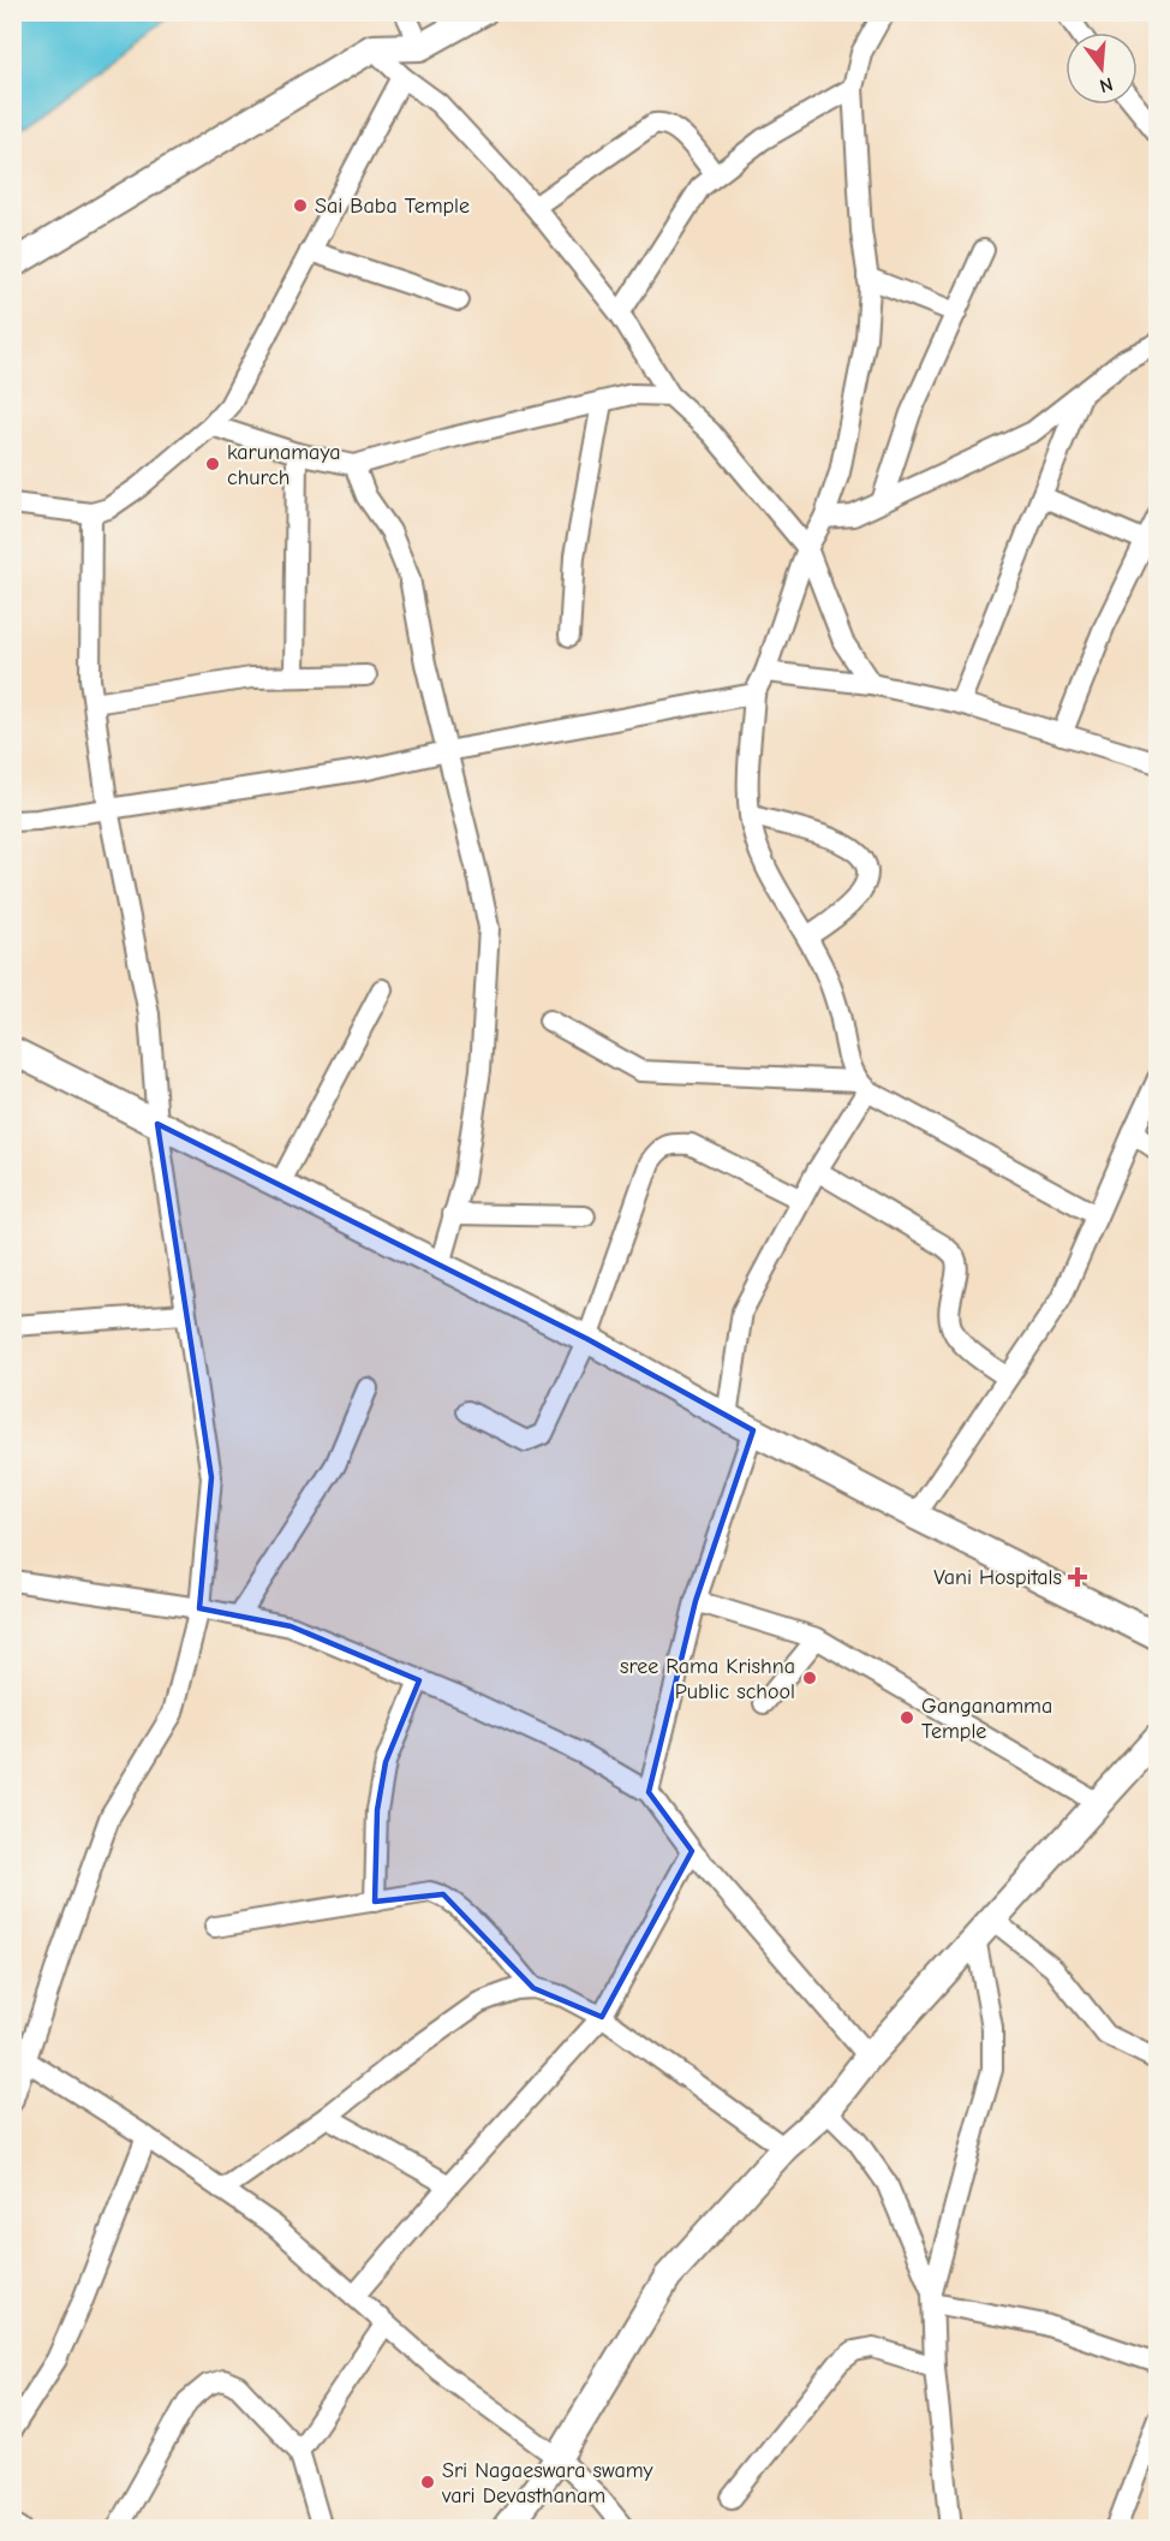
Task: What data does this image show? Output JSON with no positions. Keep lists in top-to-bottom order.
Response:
{
  "places": {
    "other": [
      "Sai Baba Temple",
      "karunamaya church",
      "sree Rama Krishna Public school",
      "Ganganamma Temple",
      "Sri Nagaeswara swamy vari Devasthanam"
    ],
    "health": ["Vani Hospitals"]
  },
  "north": "bottom"
}
